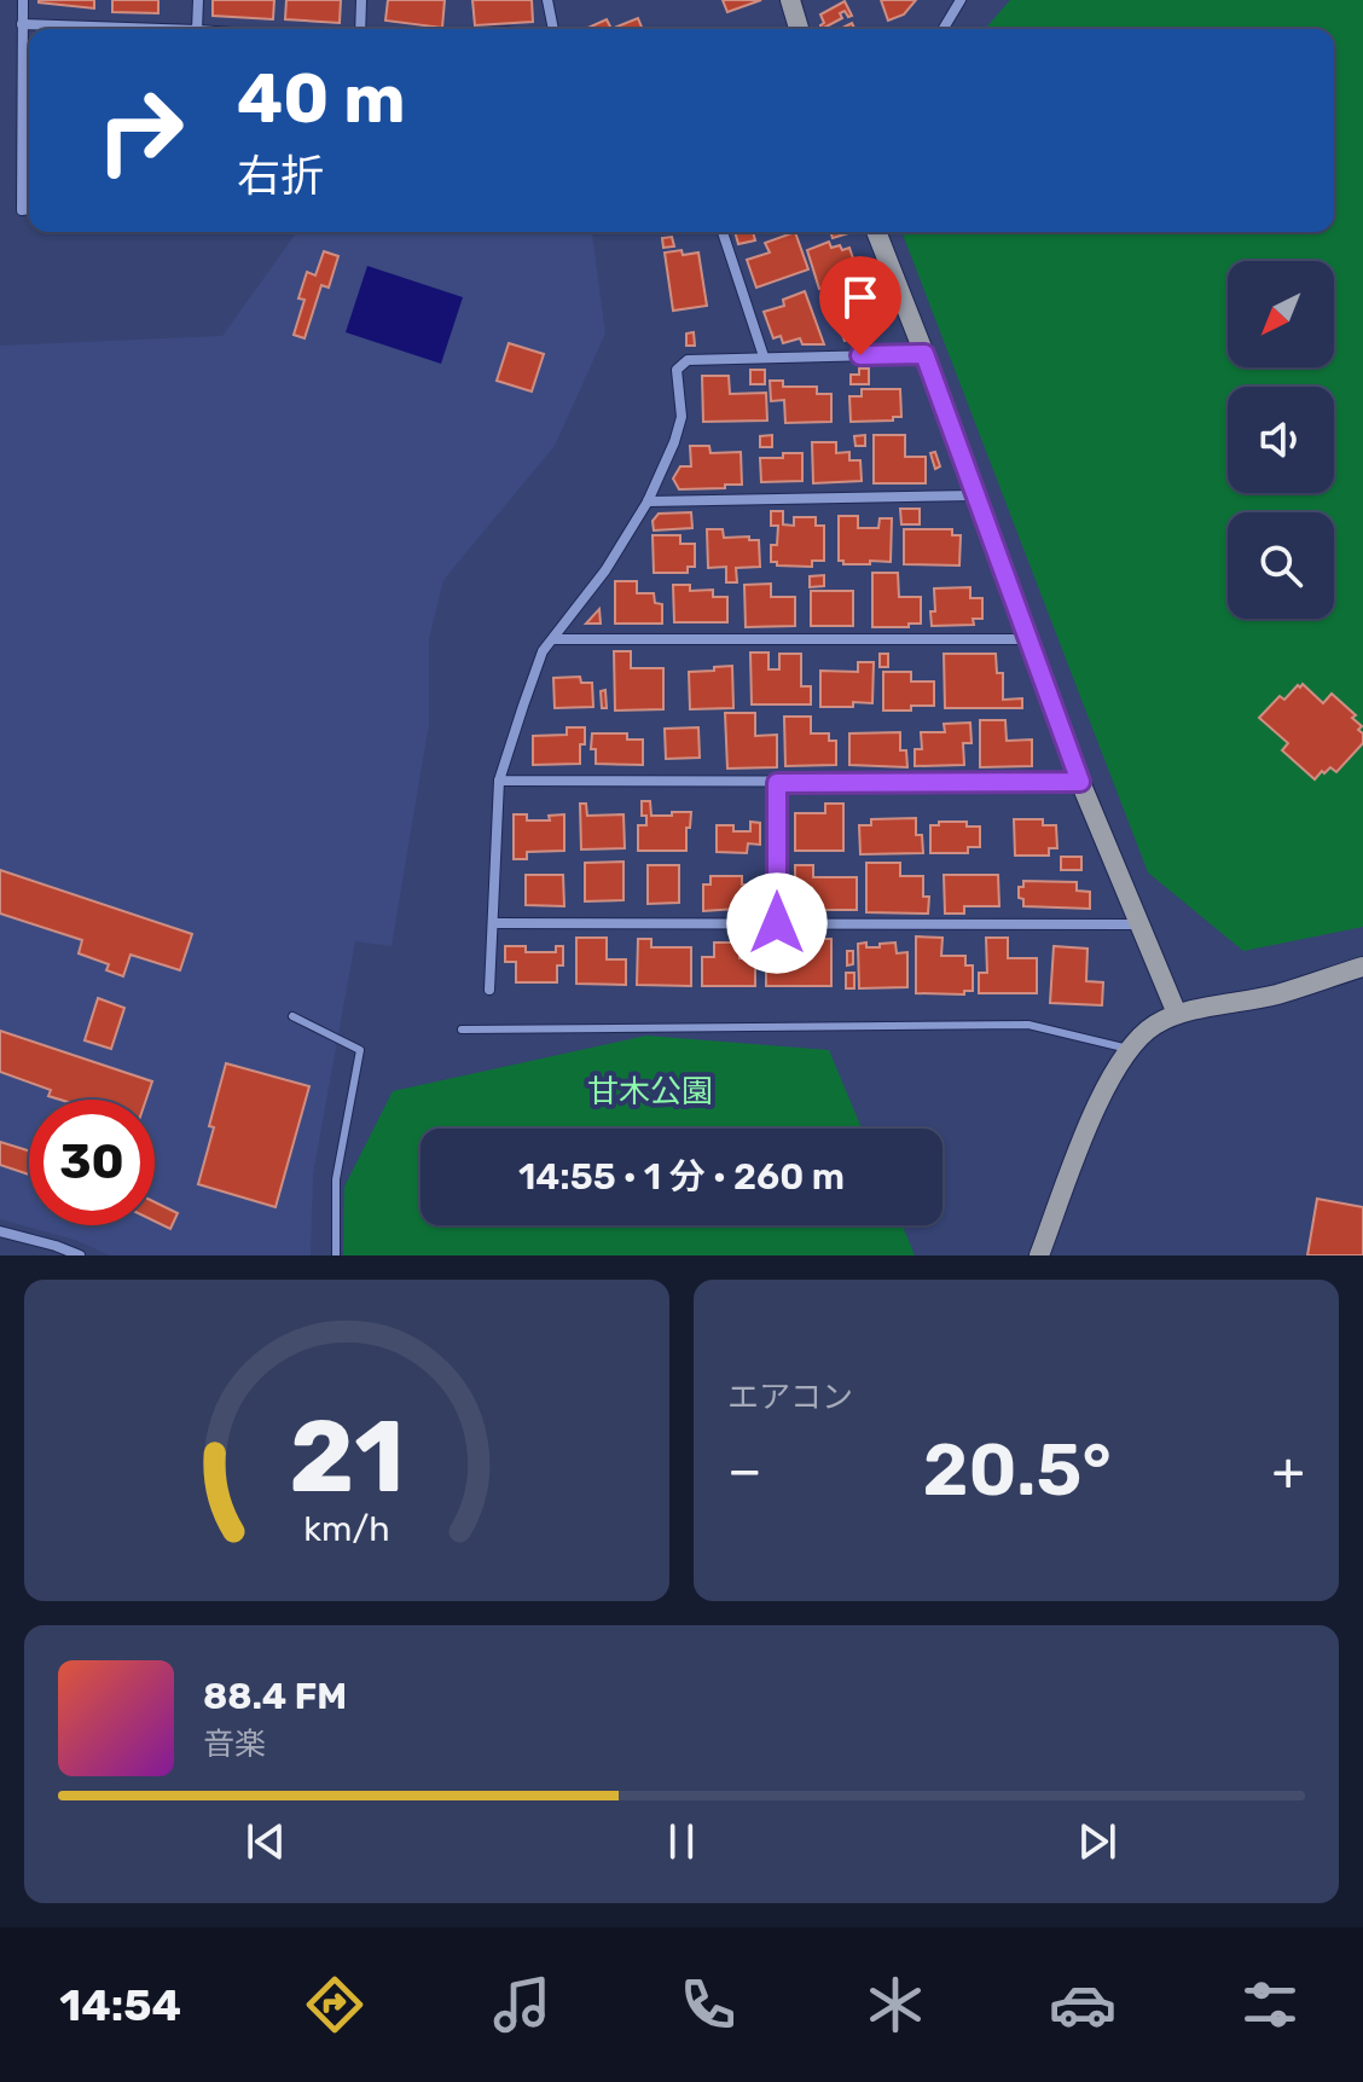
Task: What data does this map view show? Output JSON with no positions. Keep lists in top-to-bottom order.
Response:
{
  "parks": ["甘木公園"],
  "north": "bottom left",
  "page": {
    "turn": ["40 m", "右折"],
    "limit": "30",
    "trip": "14:55 · 1 分 · 260 m",
    "tile": "エアコン",
    "heat": ["−", "20.5°", "+"],
    "song": ["88.4 FM", "音楽"],
    "tabs": "14:54",
    "gauge": ["21", "km/h"]
  }
}
